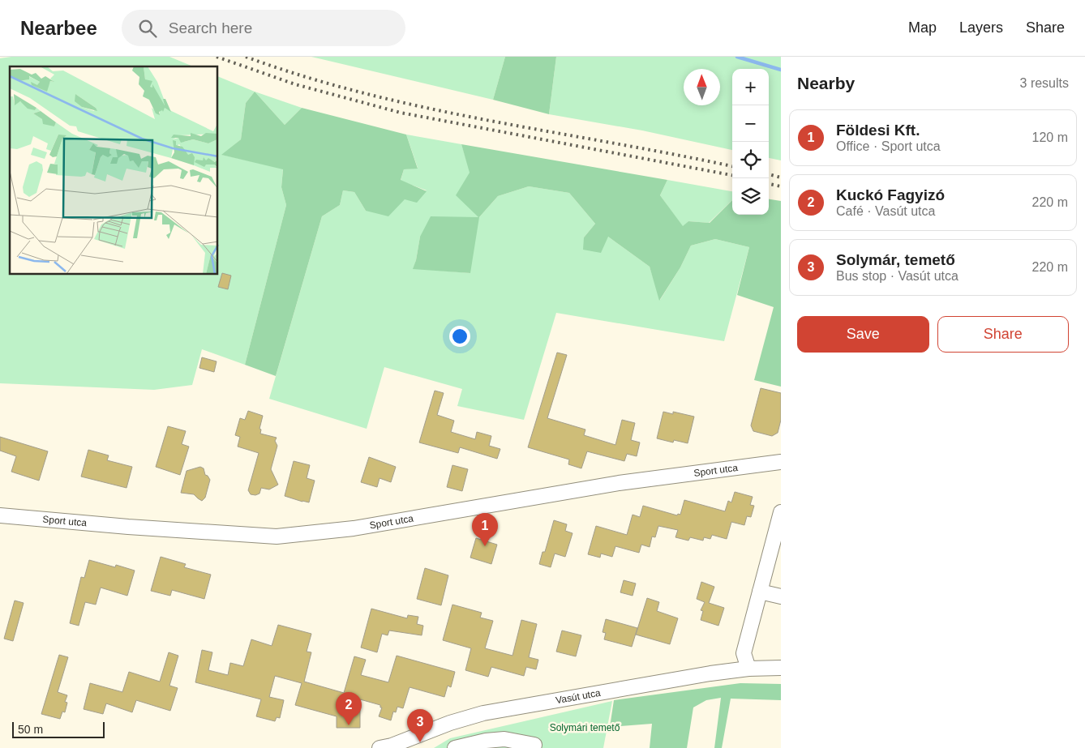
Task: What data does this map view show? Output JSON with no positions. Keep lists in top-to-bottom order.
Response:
{
  "streets": {
    "street": ["Sport utca", "Vasút utca"]
  },
  "parks": ["Solymári temető"],
  "scale_bar": "50 m",
  "north": "top",
  "page": {
    "header": "Nearbee",
    "search": "Search here",
    "nav": ["Map", "Layers", "Share"],
    "heading": ["Nearby", "3 results"],
    "map_buttons": ["+", "−"],
    "list": [
      {
        "mark": "1",
        "name": "Földesi Kft.",
        "note": "Office · Sport utca",
        "value": "120 m"
      },
      {
        "mark": "2",
        "name": "Kuckó Fagyizó",
        "note": "Café · Vasút utca",
        "value": "220 m"
      },
      {
        "mark": "3",
        "name": "Solymár, temető",
        "note": "Bus stop · Vasút utca",
        "value": "220 m"
      }
    ],
    "buttons": ["Save", "Share"],
    "pins": ["1", "2", "3"],
    "scale": "50 m"
  }
}
